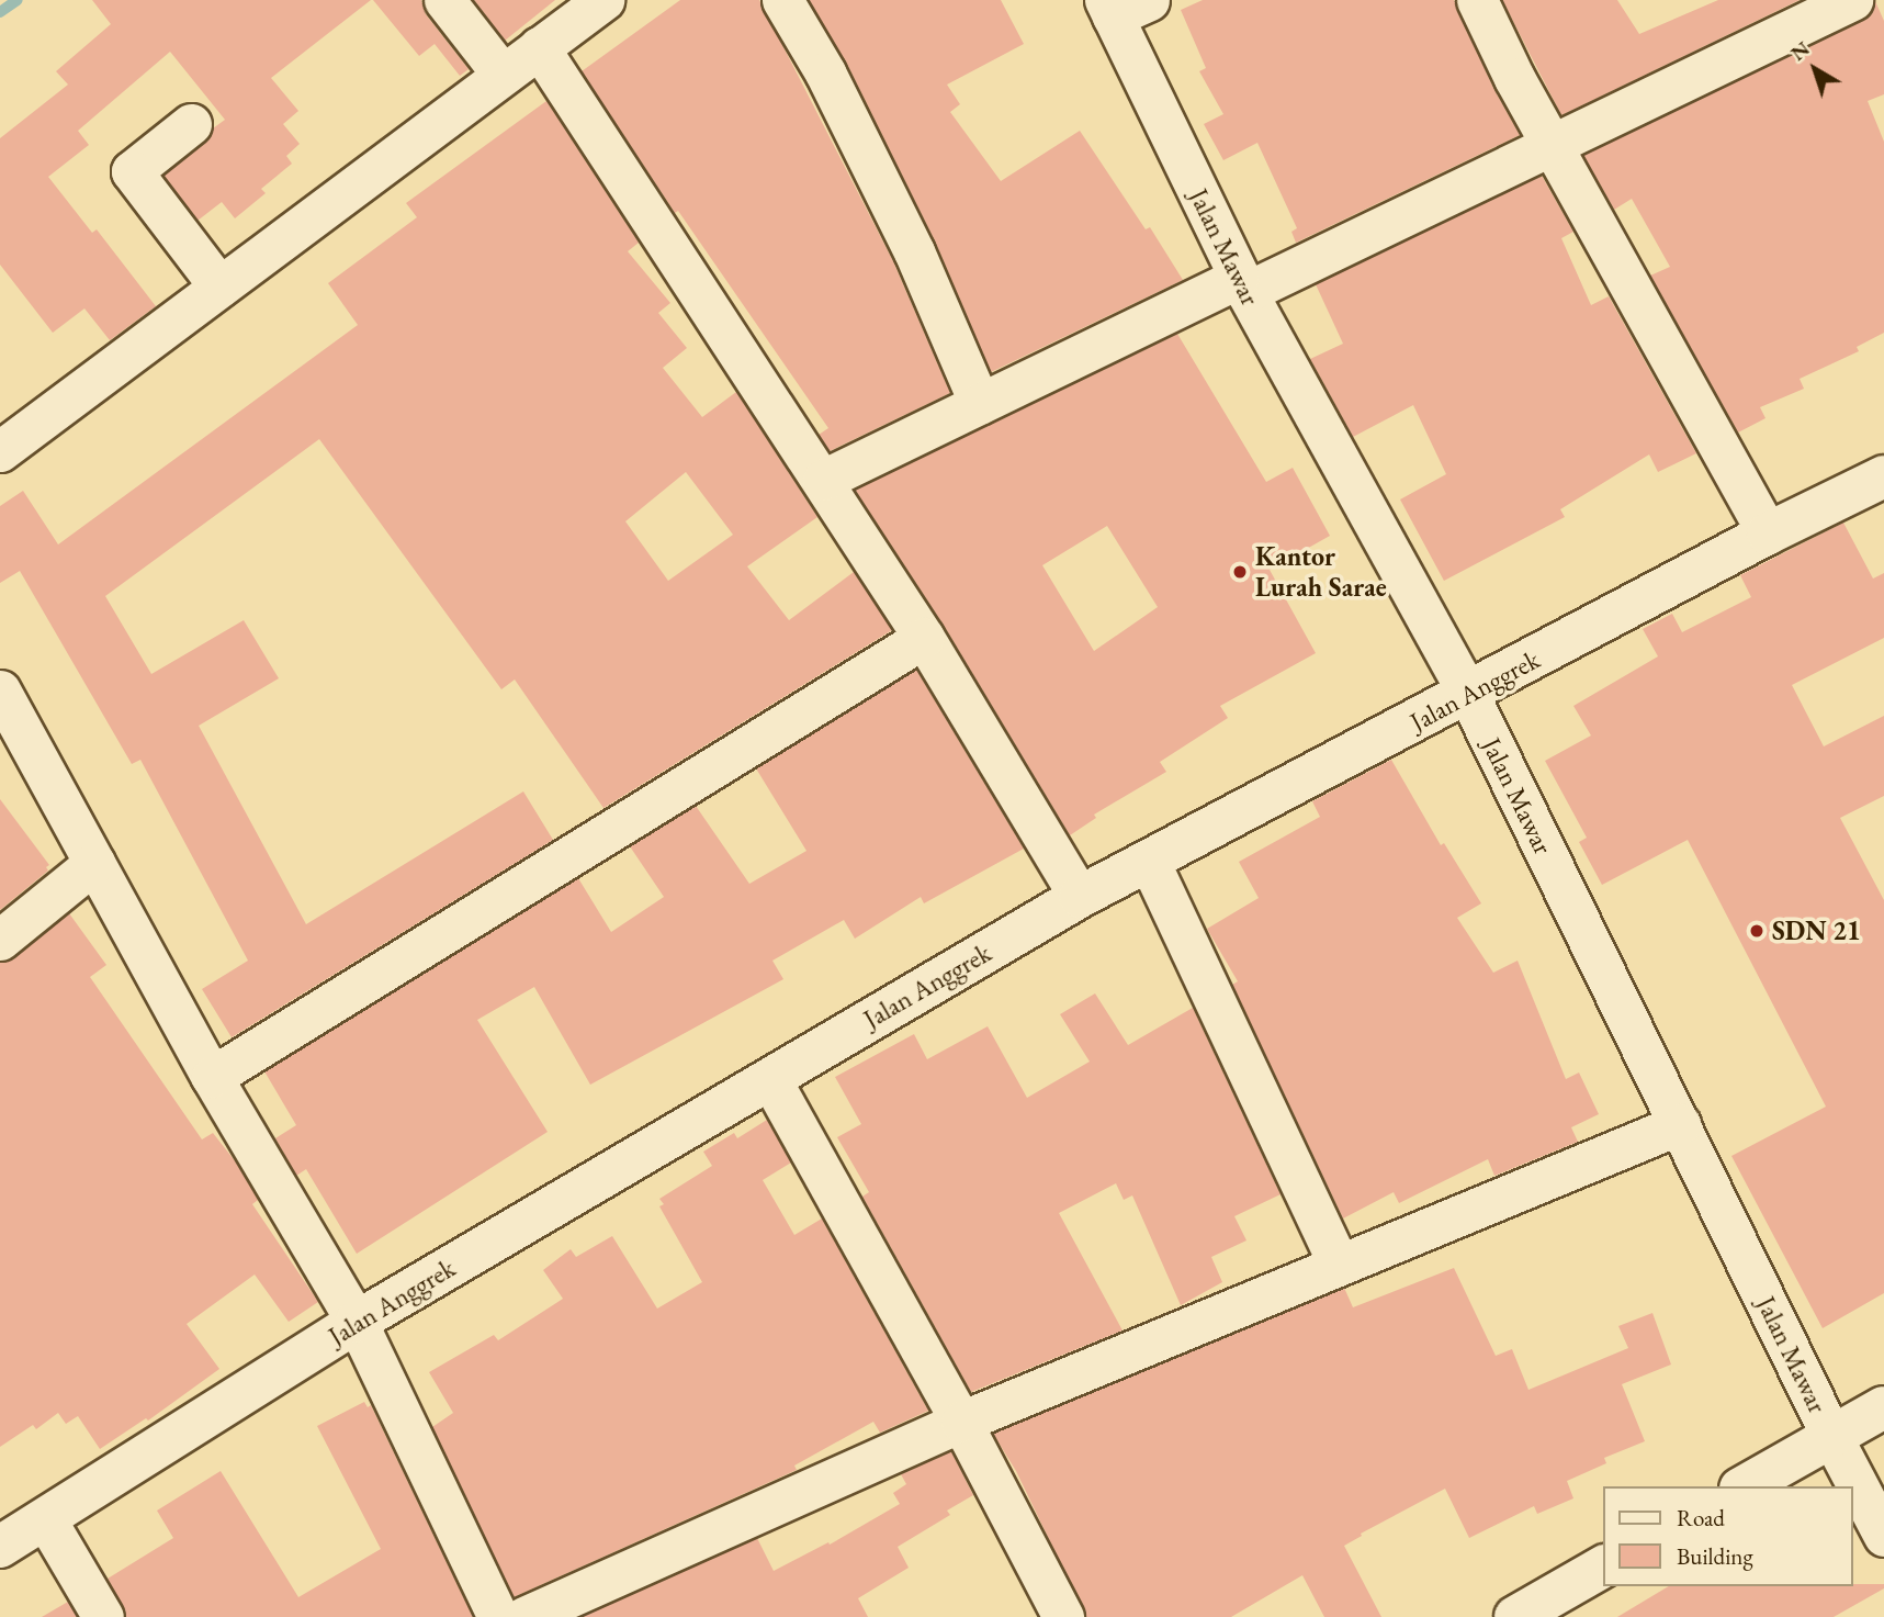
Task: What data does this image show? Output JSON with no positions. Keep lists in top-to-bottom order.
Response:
{
  "streets": {
    "street": ["Jalan Mawar", "Jalan Anggrek"]
  },
  "crossings": [
    ["Jalan Mawar", "Jalan Anggrek"]
  ],
  "places": ["Kantor Lurah Sarae", "SDN 21"],
  "legend": ["Road", "Building"],
  "north": "top left"
}
